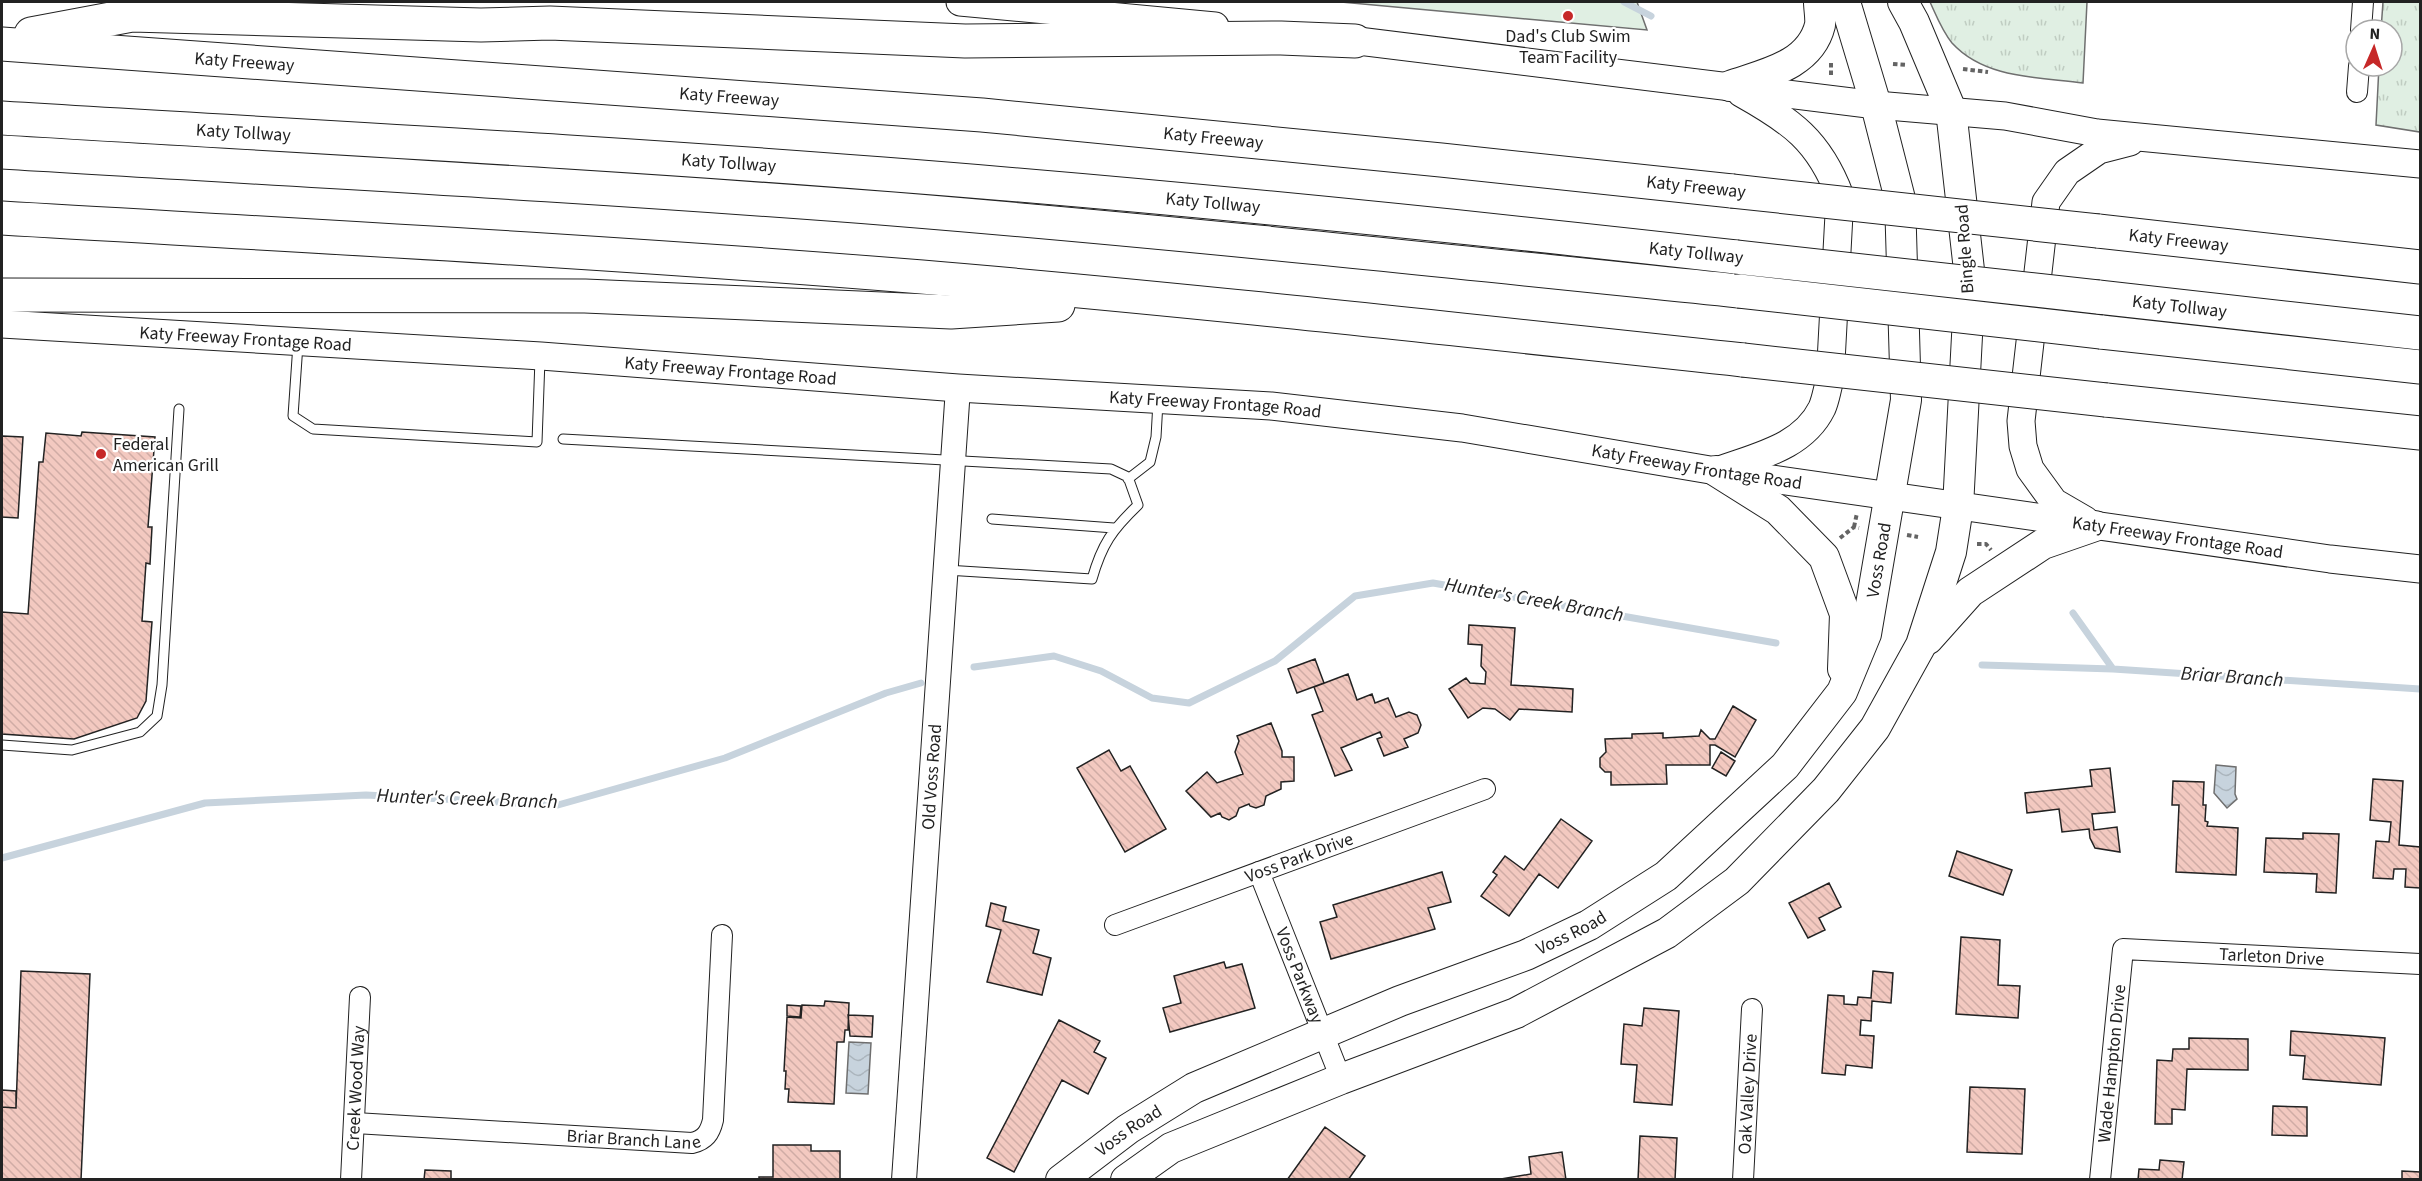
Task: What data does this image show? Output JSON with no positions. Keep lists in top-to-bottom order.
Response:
{
  "streets": {
    "highway": ["Katy Freeway", "Katy Tollway"],
    "main road": ["Bingle Road", "Katy Freeway Frontage Road", "Voss Road"],
    "street": [
      "Old Voss Road",
      "Voss Park Drive",
      "Tarleton Drive",
      "Voss Parkway",
      "Wade Hampton Drive",
      "Creek Wood Way",
      "Oak Valley Drive",
      "Briar Branch Lane"
    ]
  },
  "crossings": [
    ["Bingle Road", "Katy Freeway Frontage Road"],
    ["Katy Freeway Frontage Road", "Voss Road"],
    ["Katy Freeway Frontage Road", "Old Voss Road"],
    ["Voss Road", "Voss Parkway"],
    ["Voss Park Drive", "Voss Parkway"],
    ["Tarleton Drive", "Wade Hampton Drive"],
    ["Creek Wood Way", "Briar Branch Lane"]
  ],
  "water": ["Hunter's Creek Branch", "Briar Branch"],
  "places": ["Dad's Club Swim Team Facility", "Federal American Grill"],
  "north": "top"
}
